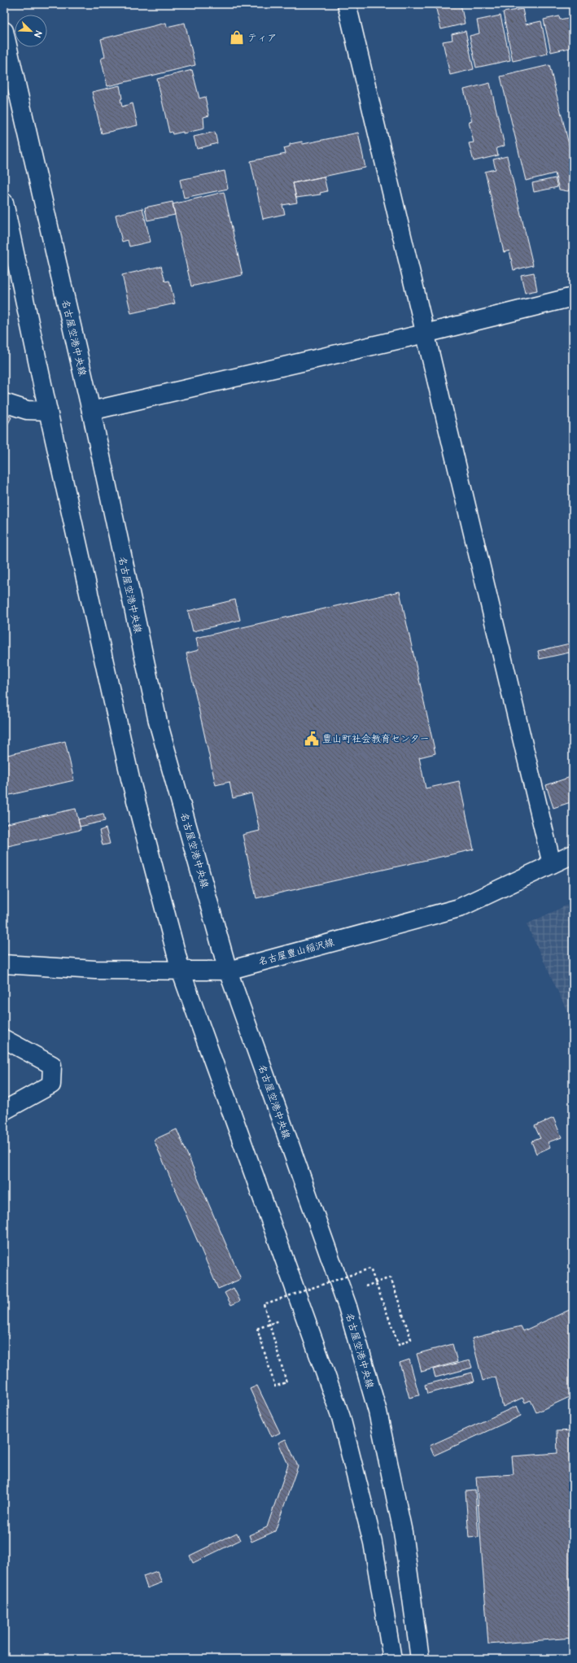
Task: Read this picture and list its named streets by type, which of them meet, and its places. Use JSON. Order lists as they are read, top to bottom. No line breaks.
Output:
{"streets":{"main road":["名古屋空港中央線","名古屋豊山稲沢線"]},"crossings":[["名古屋空港中央線","名古屋豊山稲沢線"]],"places":{"shop":["ティア"],"public building":["豊山町社会教育センター"]},"north":"bottom right"}
